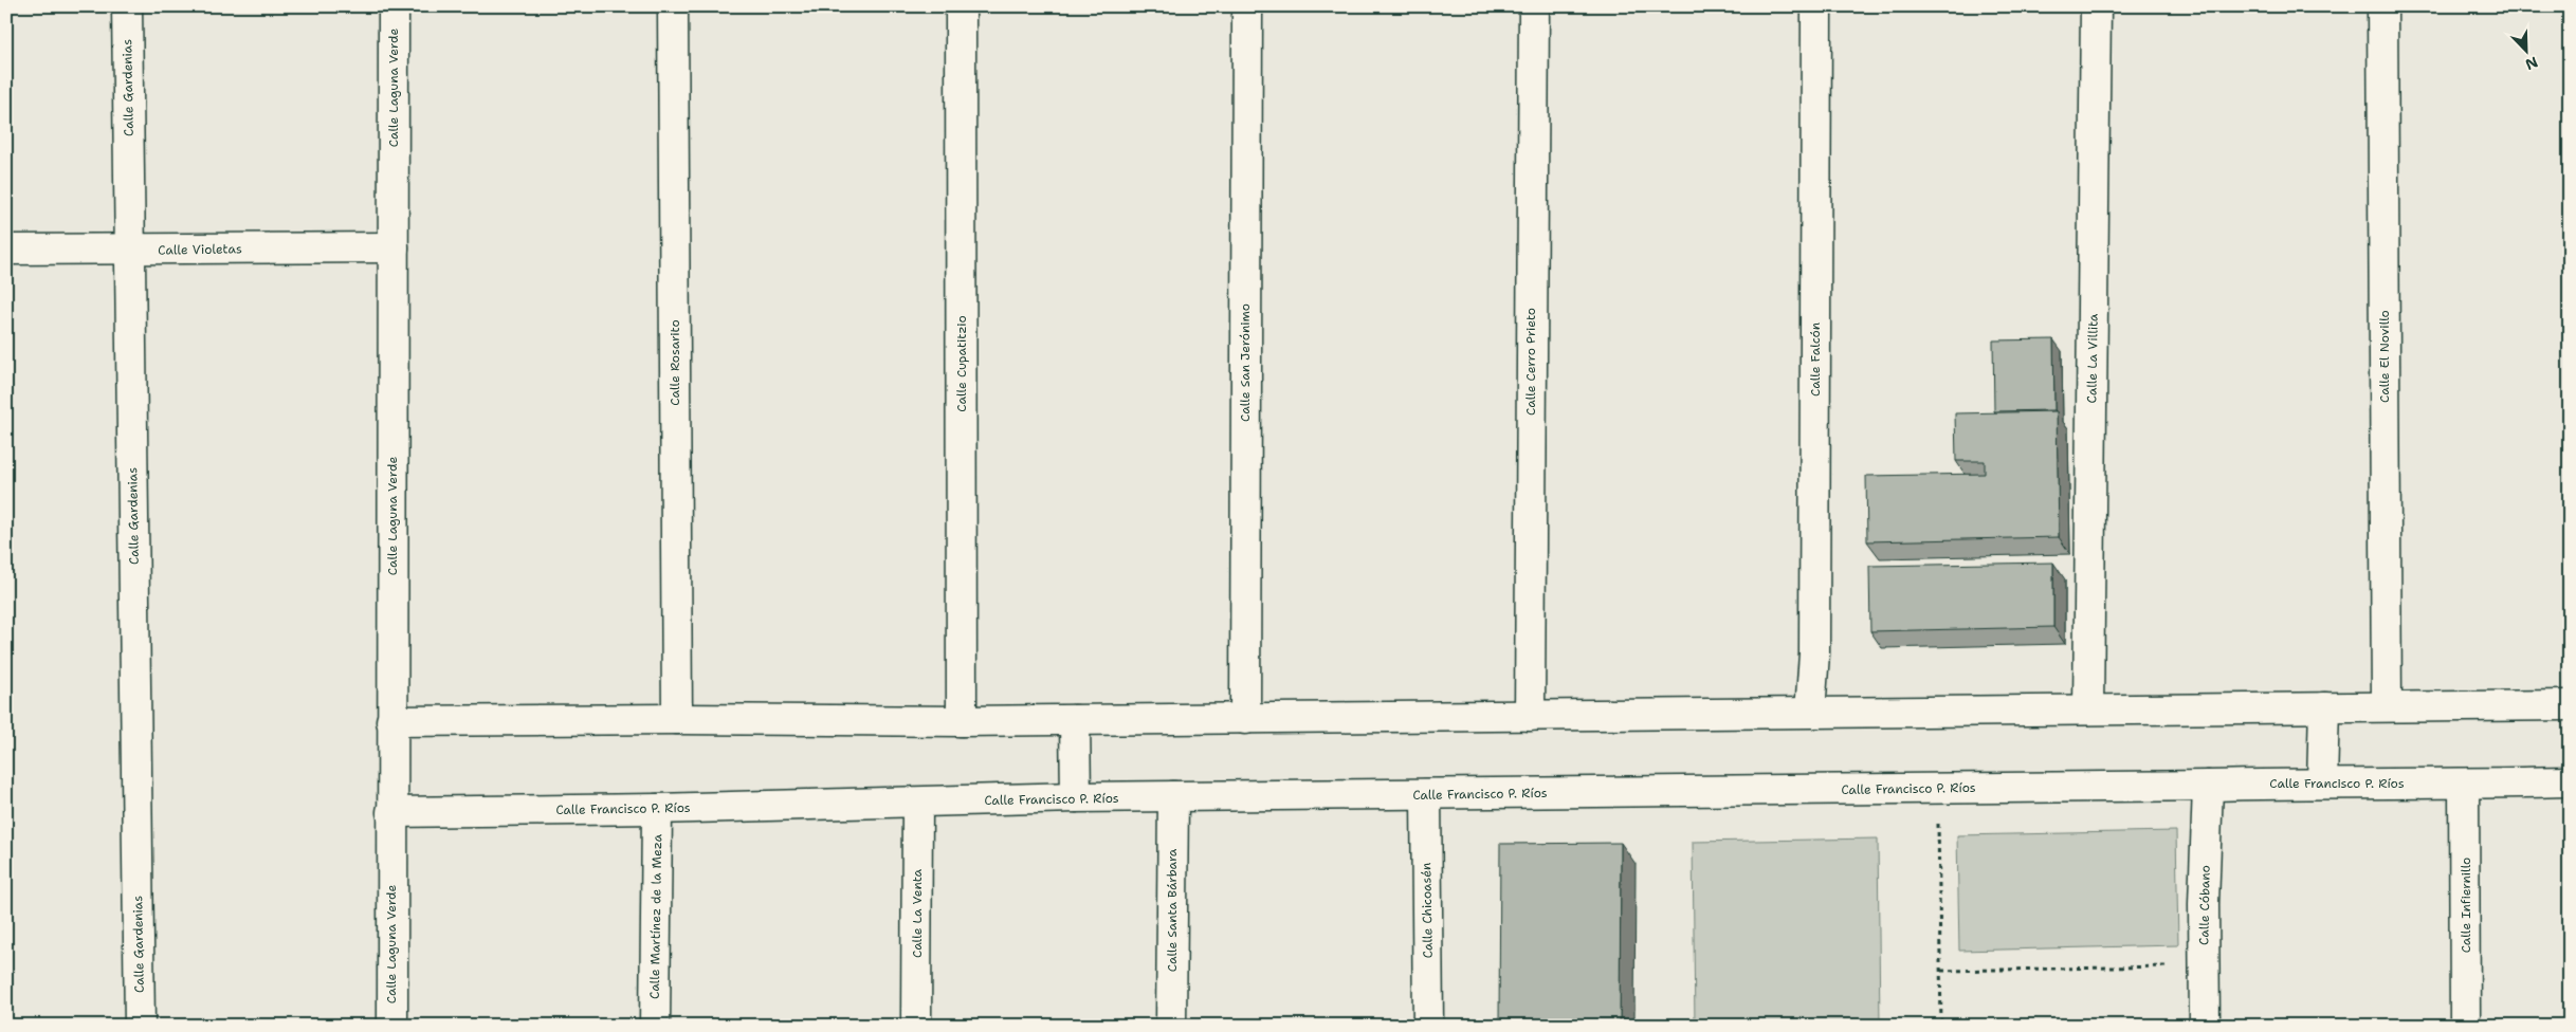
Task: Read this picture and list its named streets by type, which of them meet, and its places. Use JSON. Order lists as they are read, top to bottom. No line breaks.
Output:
{"streets":{"street":["Calle Gardenias","Calle Laguna Verde","Calle Violetas","Calle El Novillo","Calle La Villita","Calle Falcón","Calle Cerro Prieto","Calle Rosarito","Calle San Jerónimo","Calle Cupatitzio","Calle Francisco P. Ríos","Calle Cóbano","Calle Infiernillo","Calle Santa Bárbara","Calle Chicoasén","Calle La Venta","Calle Martínez de la Meza"]},"crossings":[["Calle Gardenias","Calle Violetas"],["Calle Laguna Verde","Calle Violetas"],["Calle Laguna Verde","Calle Francisco P. Ríos"],["Calle Francisco P. Ríos","Calle Cóbano"],["Calle Francisco P. Ríos","Calle Infiernillo"],["Calle Francisco P. Ríos","Calle Santa Bárbara"],["Calle Francisco P. Ríos","Calle Chicoasén"],["Calle Francisco P. Ríos","Calle La Venta"],["Calle Francisco P. Ríos","Calle Martínez de la Meza"]],"north":"bottom right"}
